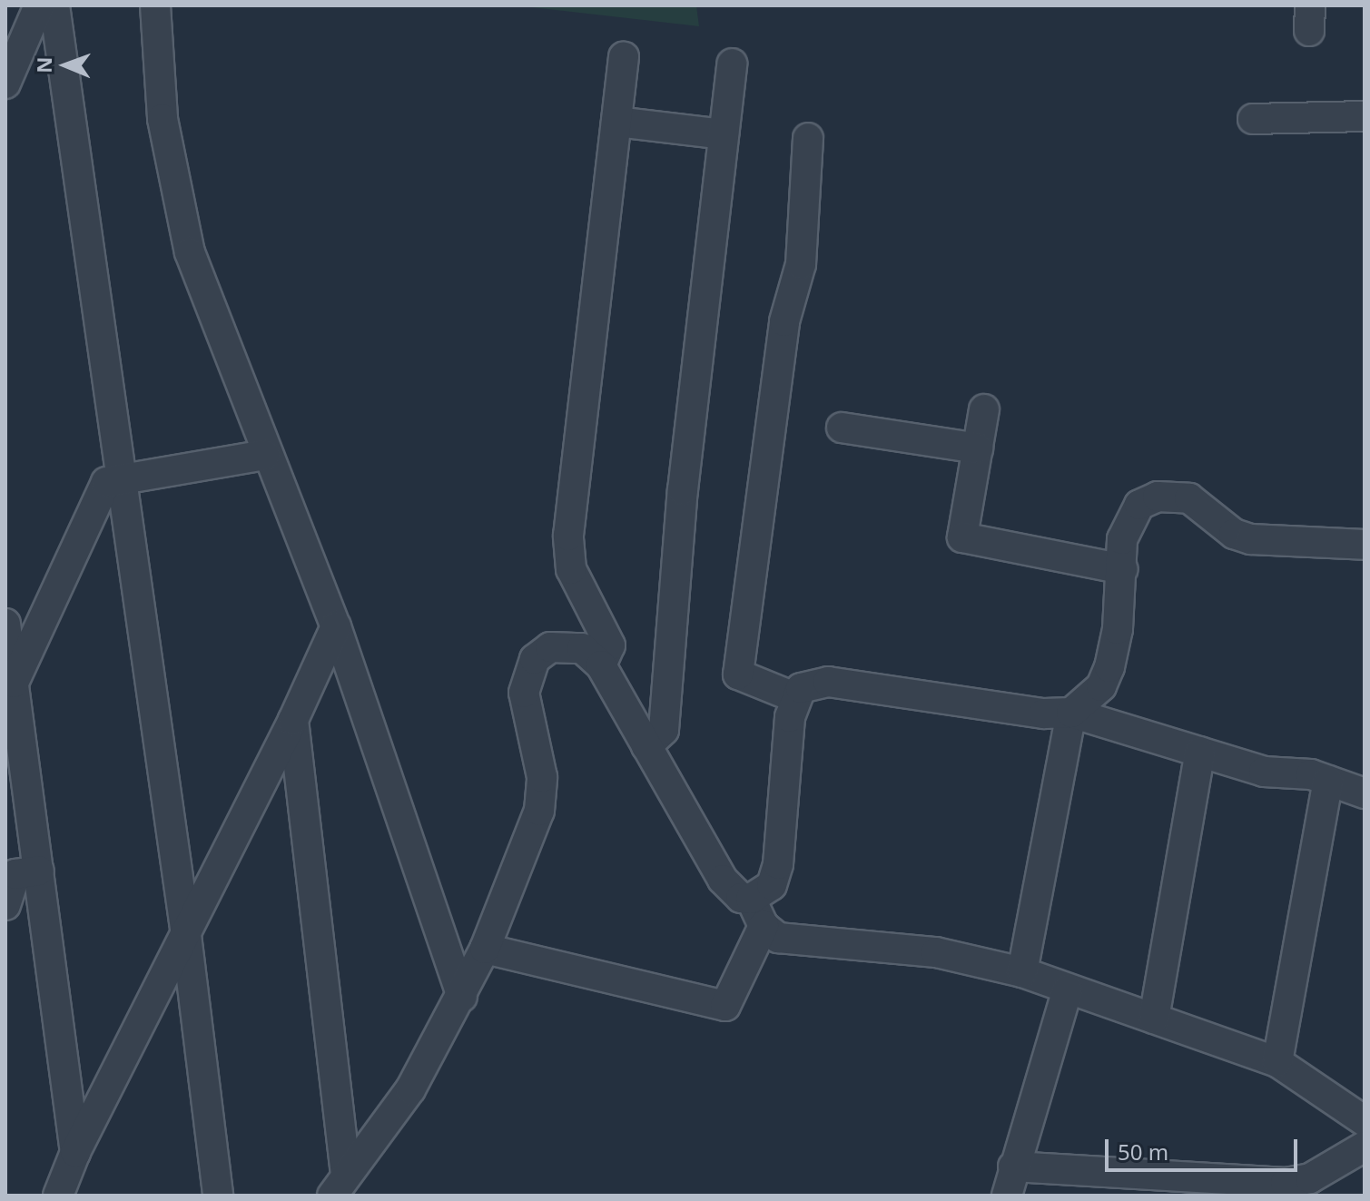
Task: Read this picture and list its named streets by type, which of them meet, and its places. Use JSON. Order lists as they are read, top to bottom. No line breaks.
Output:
{"scale_bar":"50 m","north":"left"}
